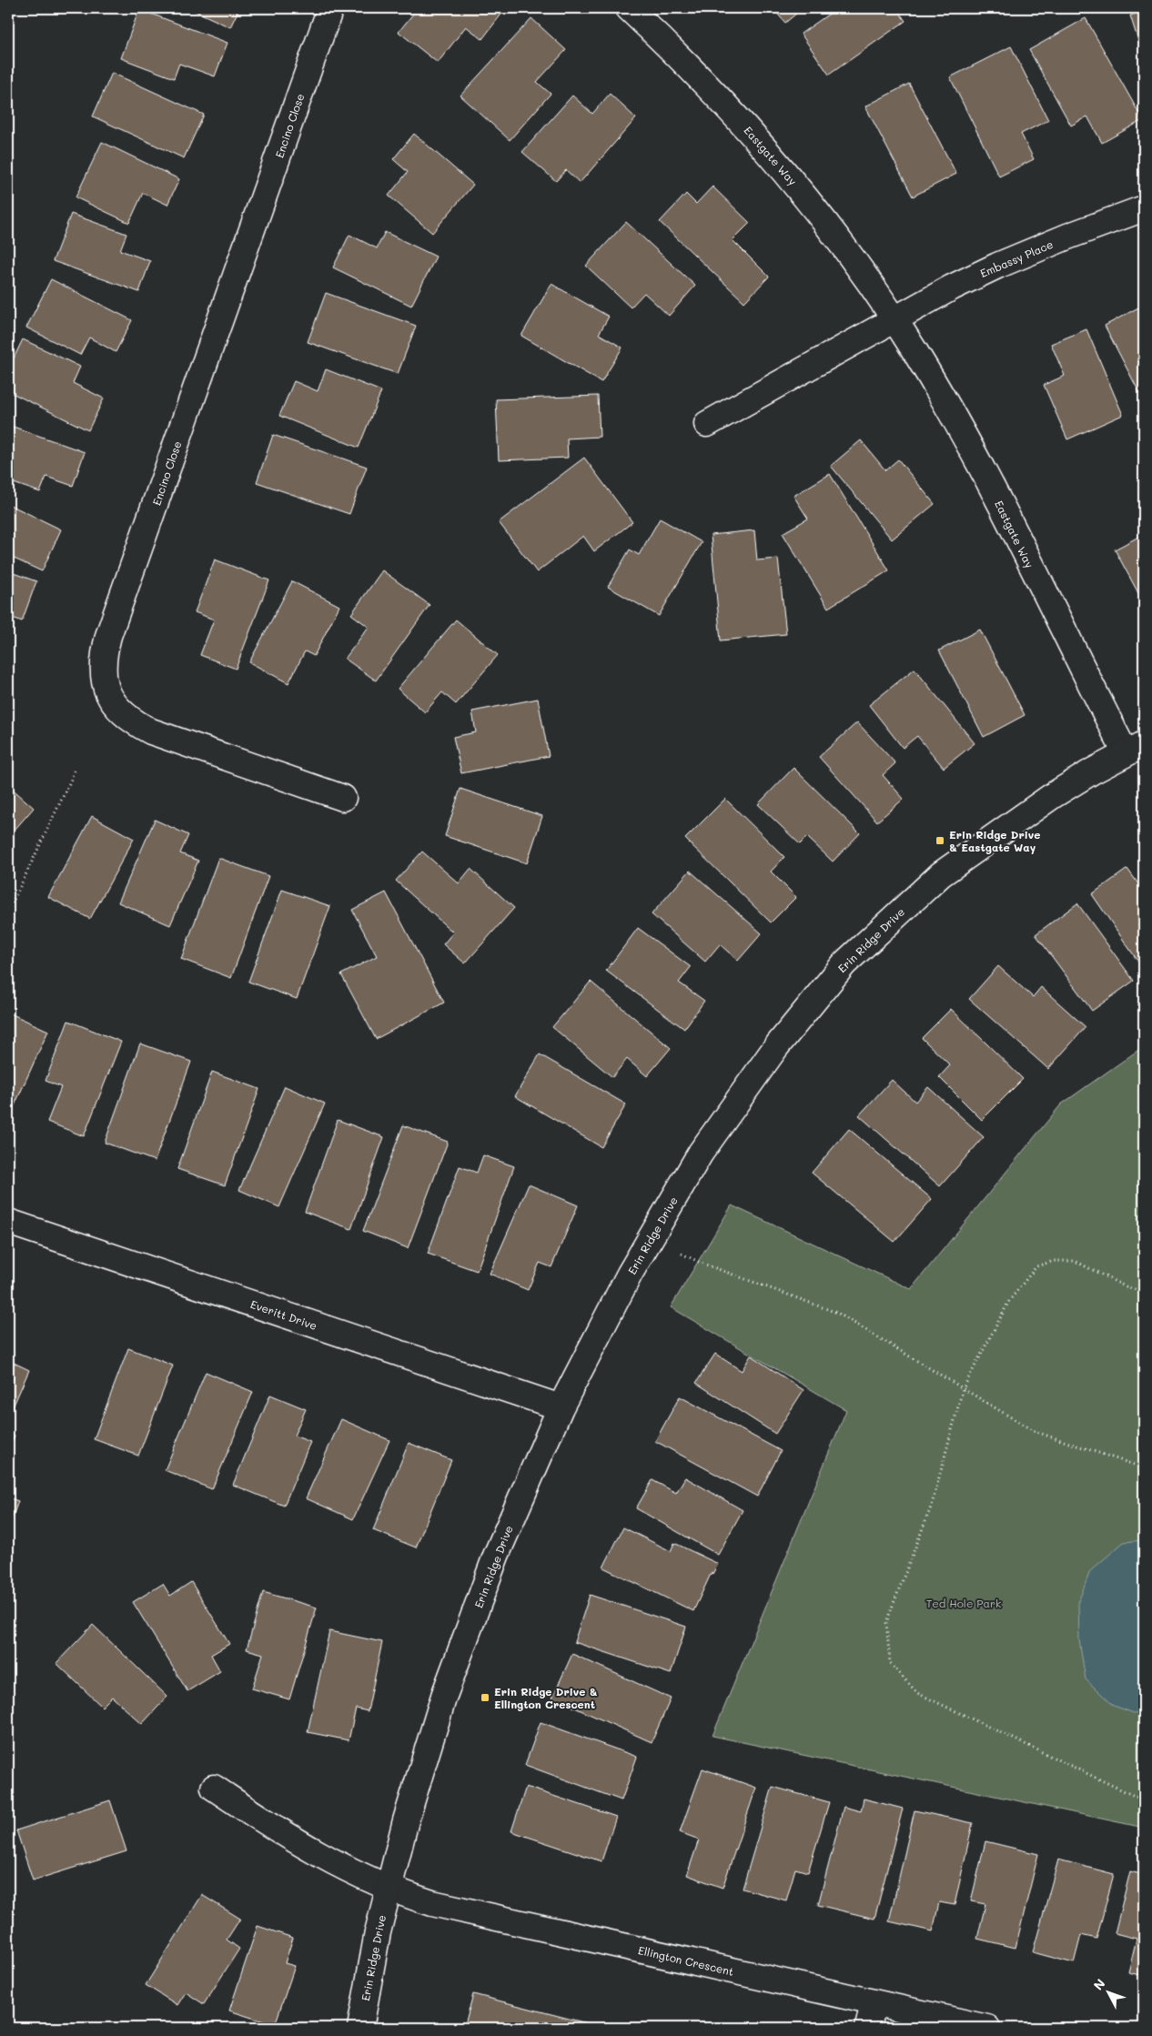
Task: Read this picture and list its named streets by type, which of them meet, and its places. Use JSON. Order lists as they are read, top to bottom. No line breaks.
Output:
{"streets":{"street":["Encino Close","Eastgate Way","Embassy Place","Erin Ridge Drive","Everitt Drive","Ellington Crescent"]},"crossings":[["Eastgate Way","Embassy Place"],["Eastgate Way","Erin Ridge Drive"],["Erin Ridge Drive","Everitt Drive"],["Erin Ridge Drive","Ellington Crescent"]],"parks":["Ted Hole Park"],"places":{"transit":["Erin Ridge Drive & Eastgate Way","Erin Ridge Drive & Ellington Crescent"]},"north":"top left"}
